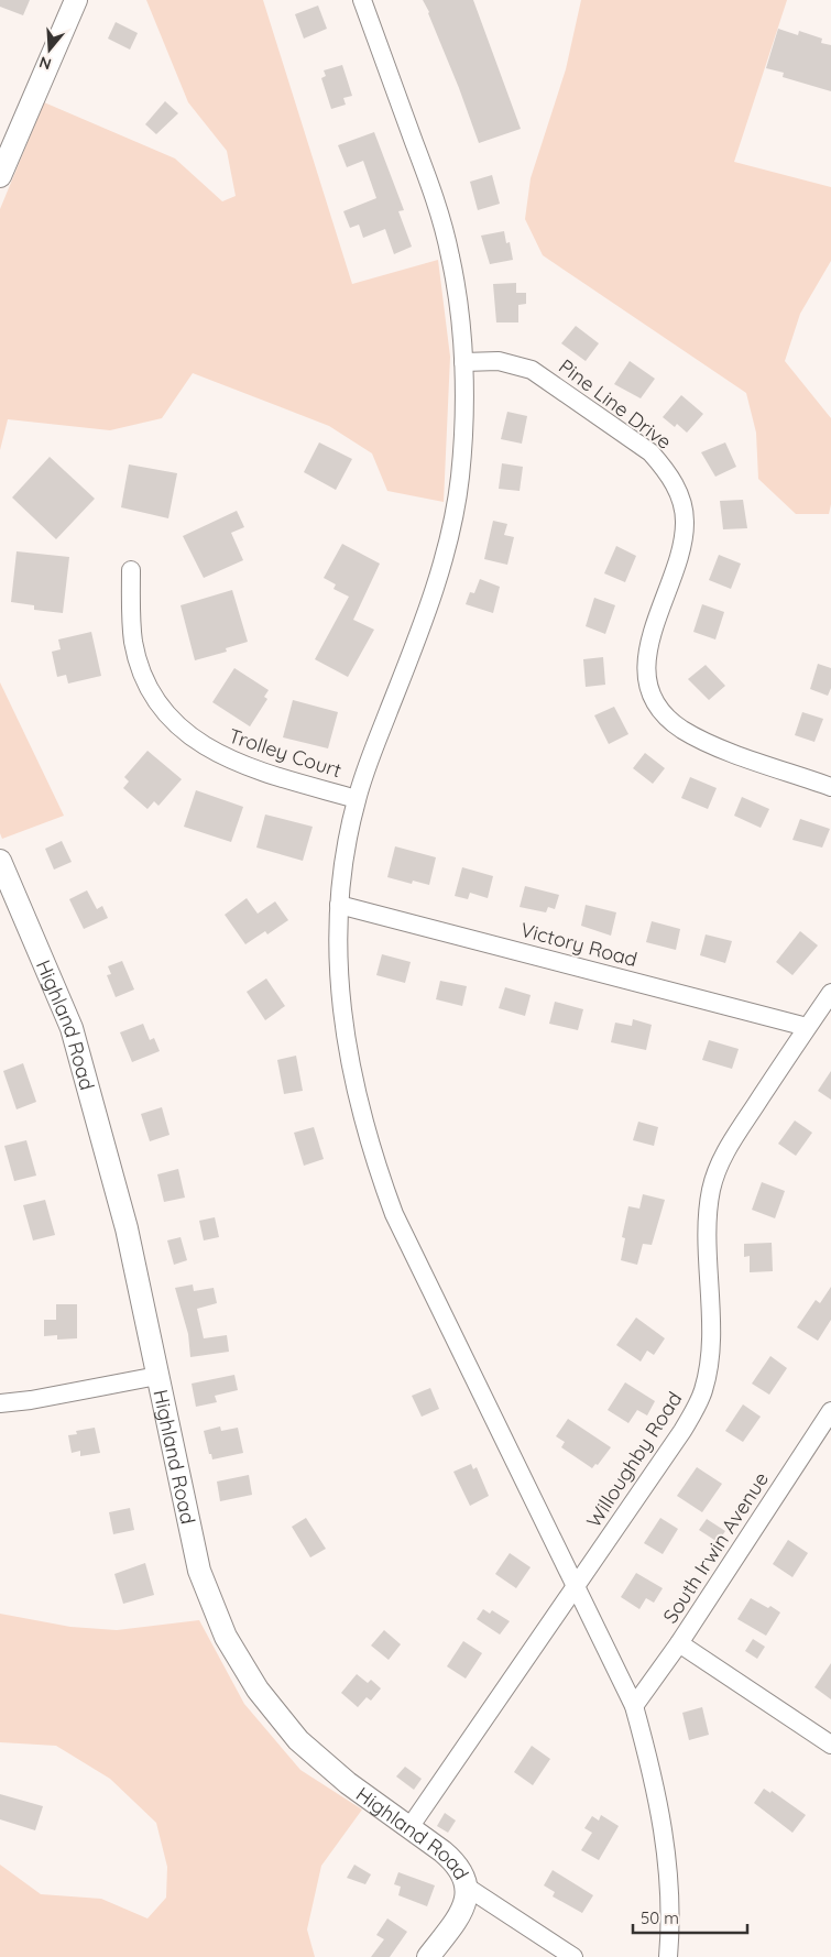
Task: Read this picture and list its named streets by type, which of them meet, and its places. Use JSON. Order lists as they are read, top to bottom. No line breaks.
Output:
{"streets":{"street":["Pine Line Drive","Trolley Court","Victory Road","Highland Road","Willoughby Road","South Irwin Avenue"]},"crossings":[["Victory Road","Willoughby Road"],["Highland Road","Willoughby Road"]],"scale_bar":"50 m","north":"bottom"}
